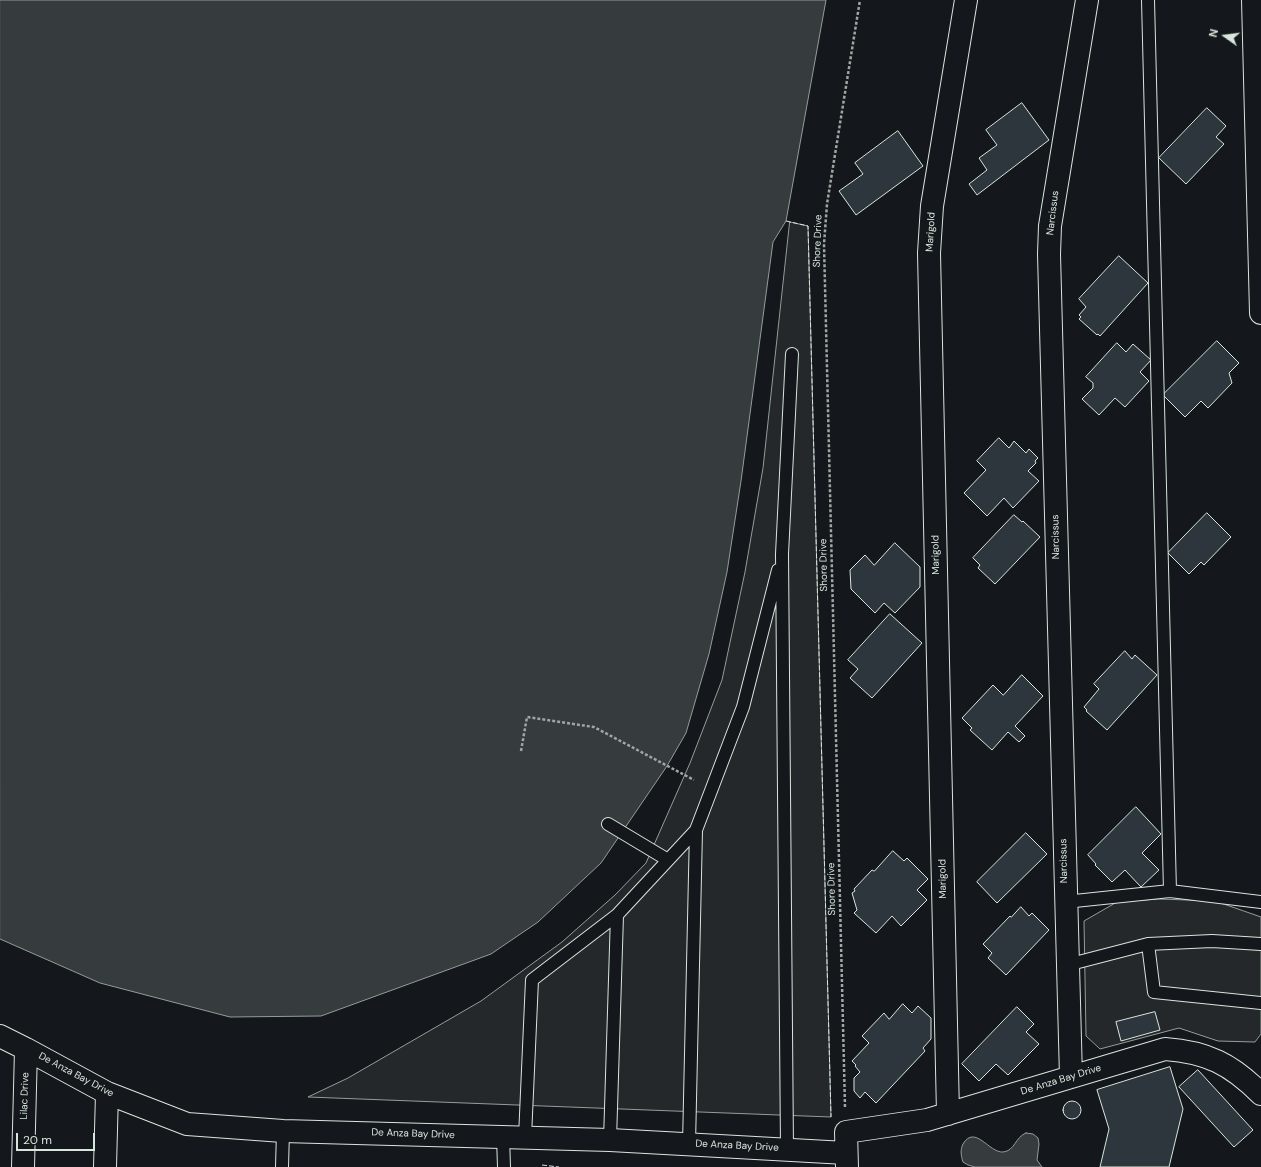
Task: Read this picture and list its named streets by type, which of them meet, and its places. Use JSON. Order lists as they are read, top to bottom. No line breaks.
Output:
{"streets":{"street":["Narcissus","Marigold","De Anza Bay Drive","Lilac Drive"],"path":["Shore Drive"]},"crossings":[["Narcissus","De Anza Bay Drive"],["Marigold","De Anza Bay Drive"],["Shore Drive","De Anza Bay Drive"],["De Anza Bay Drive","Lilac Drive"]],"scale_bar":"20 m","north":"left"}
